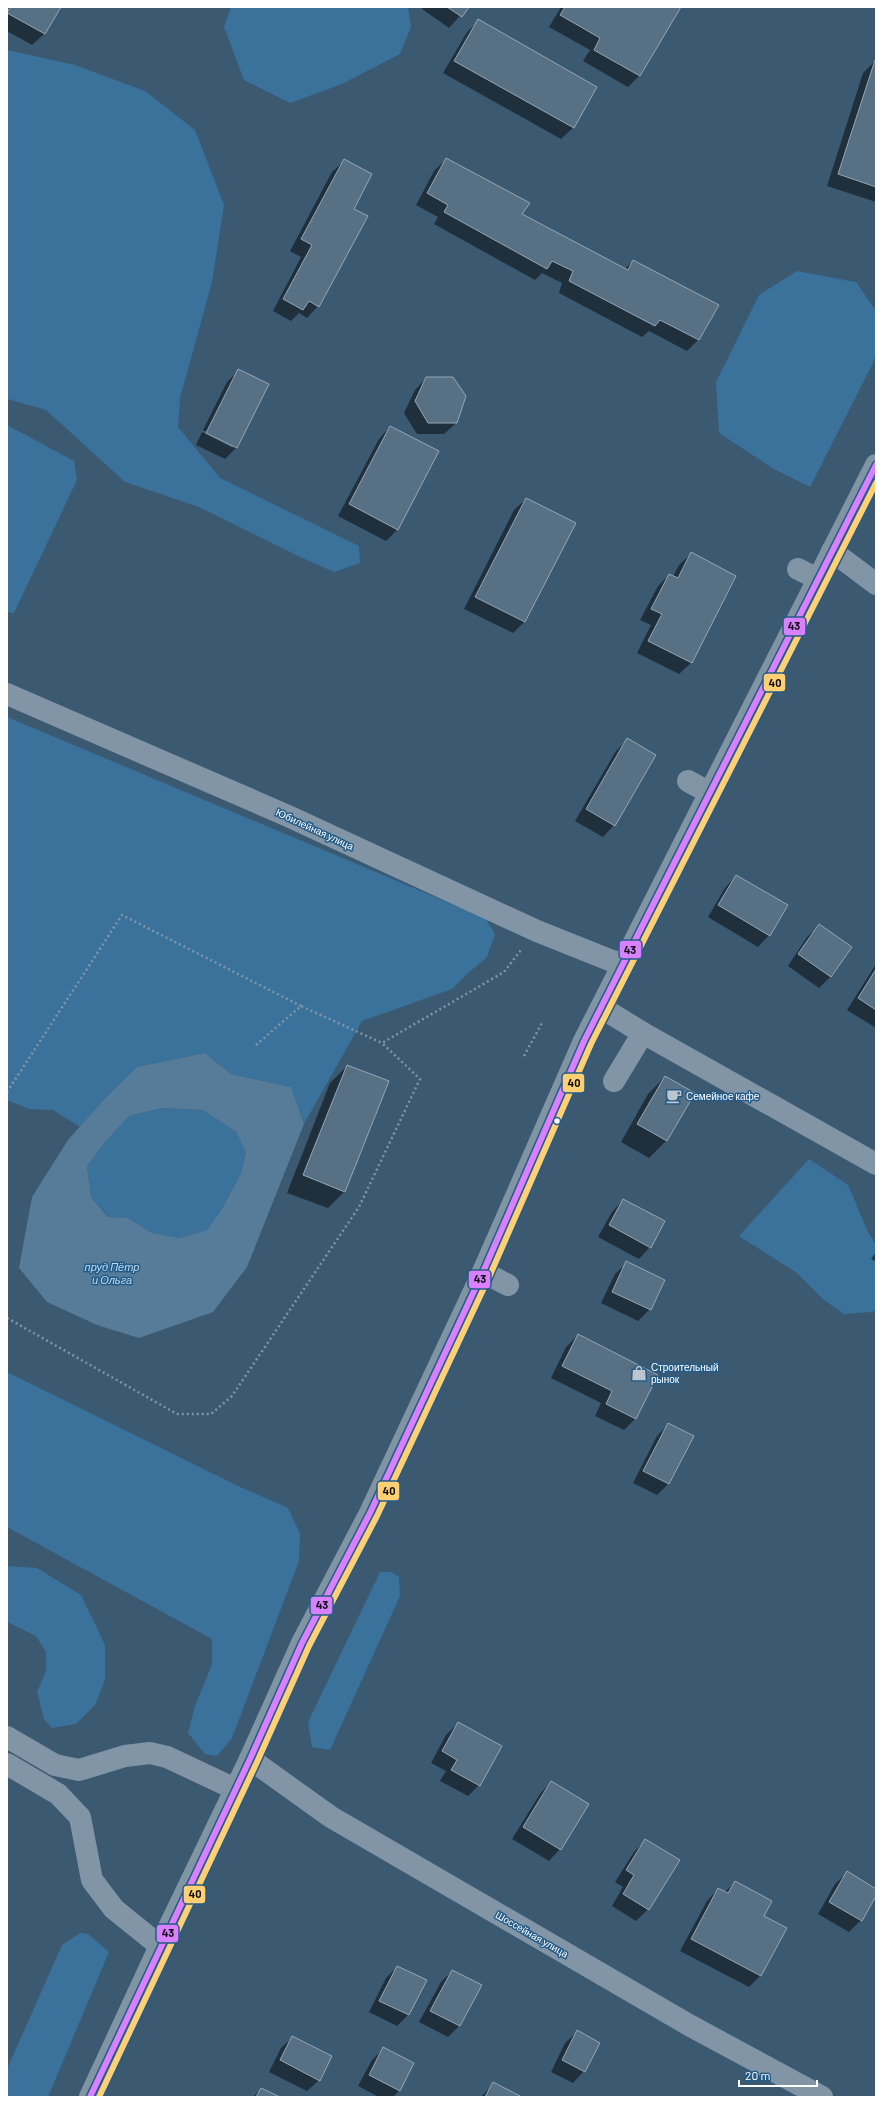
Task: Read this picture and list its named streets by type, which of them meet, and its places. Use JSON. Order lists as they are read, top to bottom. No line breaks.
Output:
{"streets":{"street":["Юбилейная улица","Шоссейная улица"]},"water":["пруд Пётр и Ольга"],"places":{"cafe":["Семейное кафе"],"shop":["Строительный рынок"]},"lines":["transit line 43","transit line 40"],"scale_bar":"20 m"}
